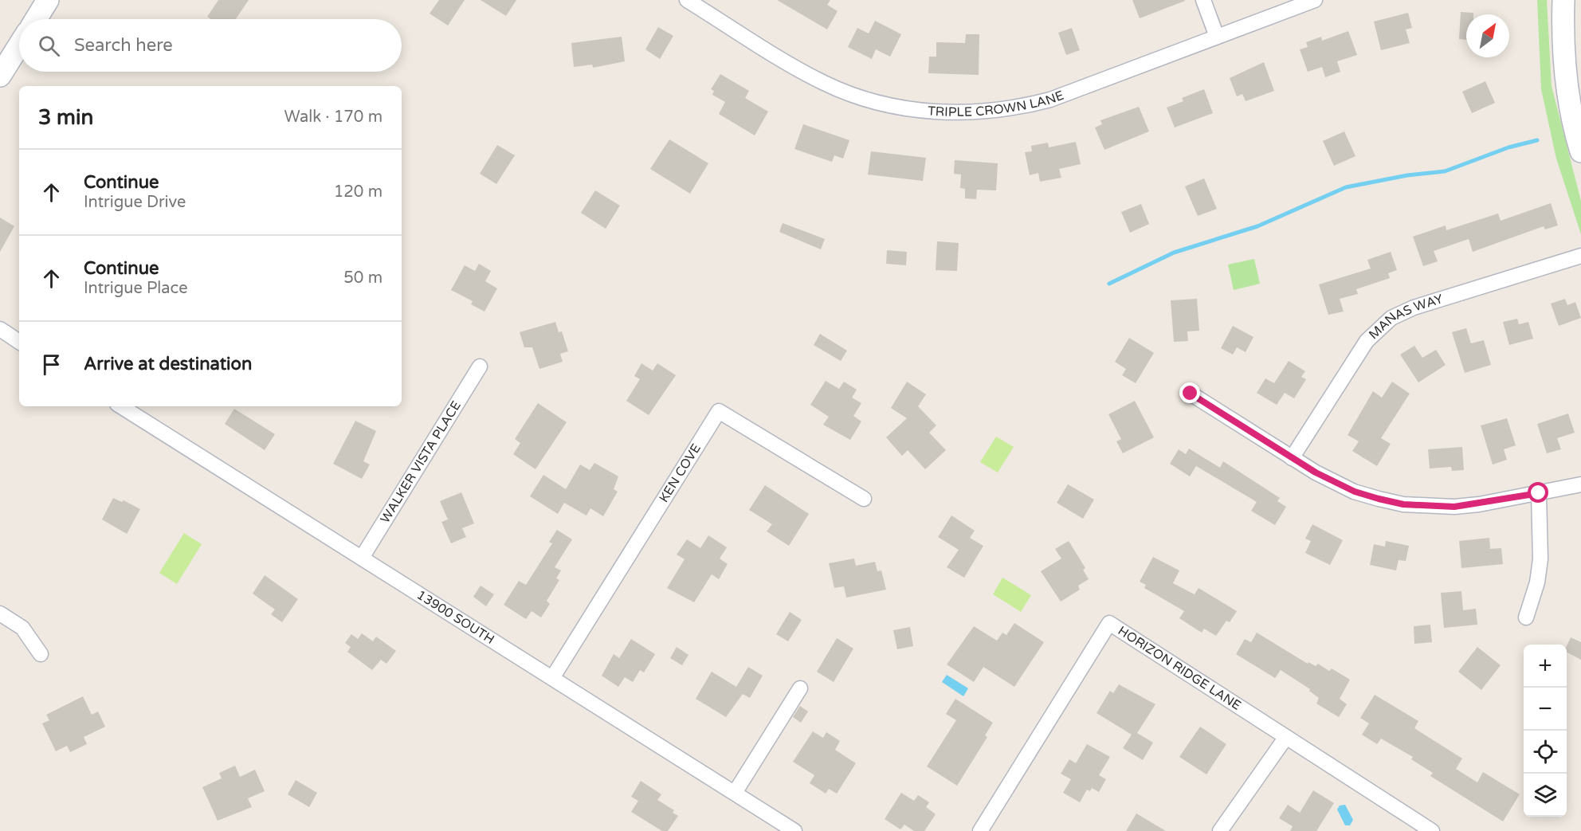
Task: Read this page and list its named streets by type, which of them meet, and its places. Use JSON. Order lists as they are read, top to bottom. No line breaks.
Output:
{"streets":{"street":["TRIPLE CROWN LANE","MANAS WAY","WALKER VISTA PLACE","KEN COVE","13900 SOUTH","HORIZON RIDGE LANE"]},"crossings":[["WALKER VISTA PLACE","13900 SOUTH"],["KEN COVE","13900 SOUTH"]],"north":"top right","page":{"search":"Search here","heading":["3 min","Walk · 170 m"],"list":[["Continue","Intrigue Drive","120 m"],["Continue","Intrigue Place","50 m"],"Arrive at destination"],"map_buttons":["+","−"]}}
